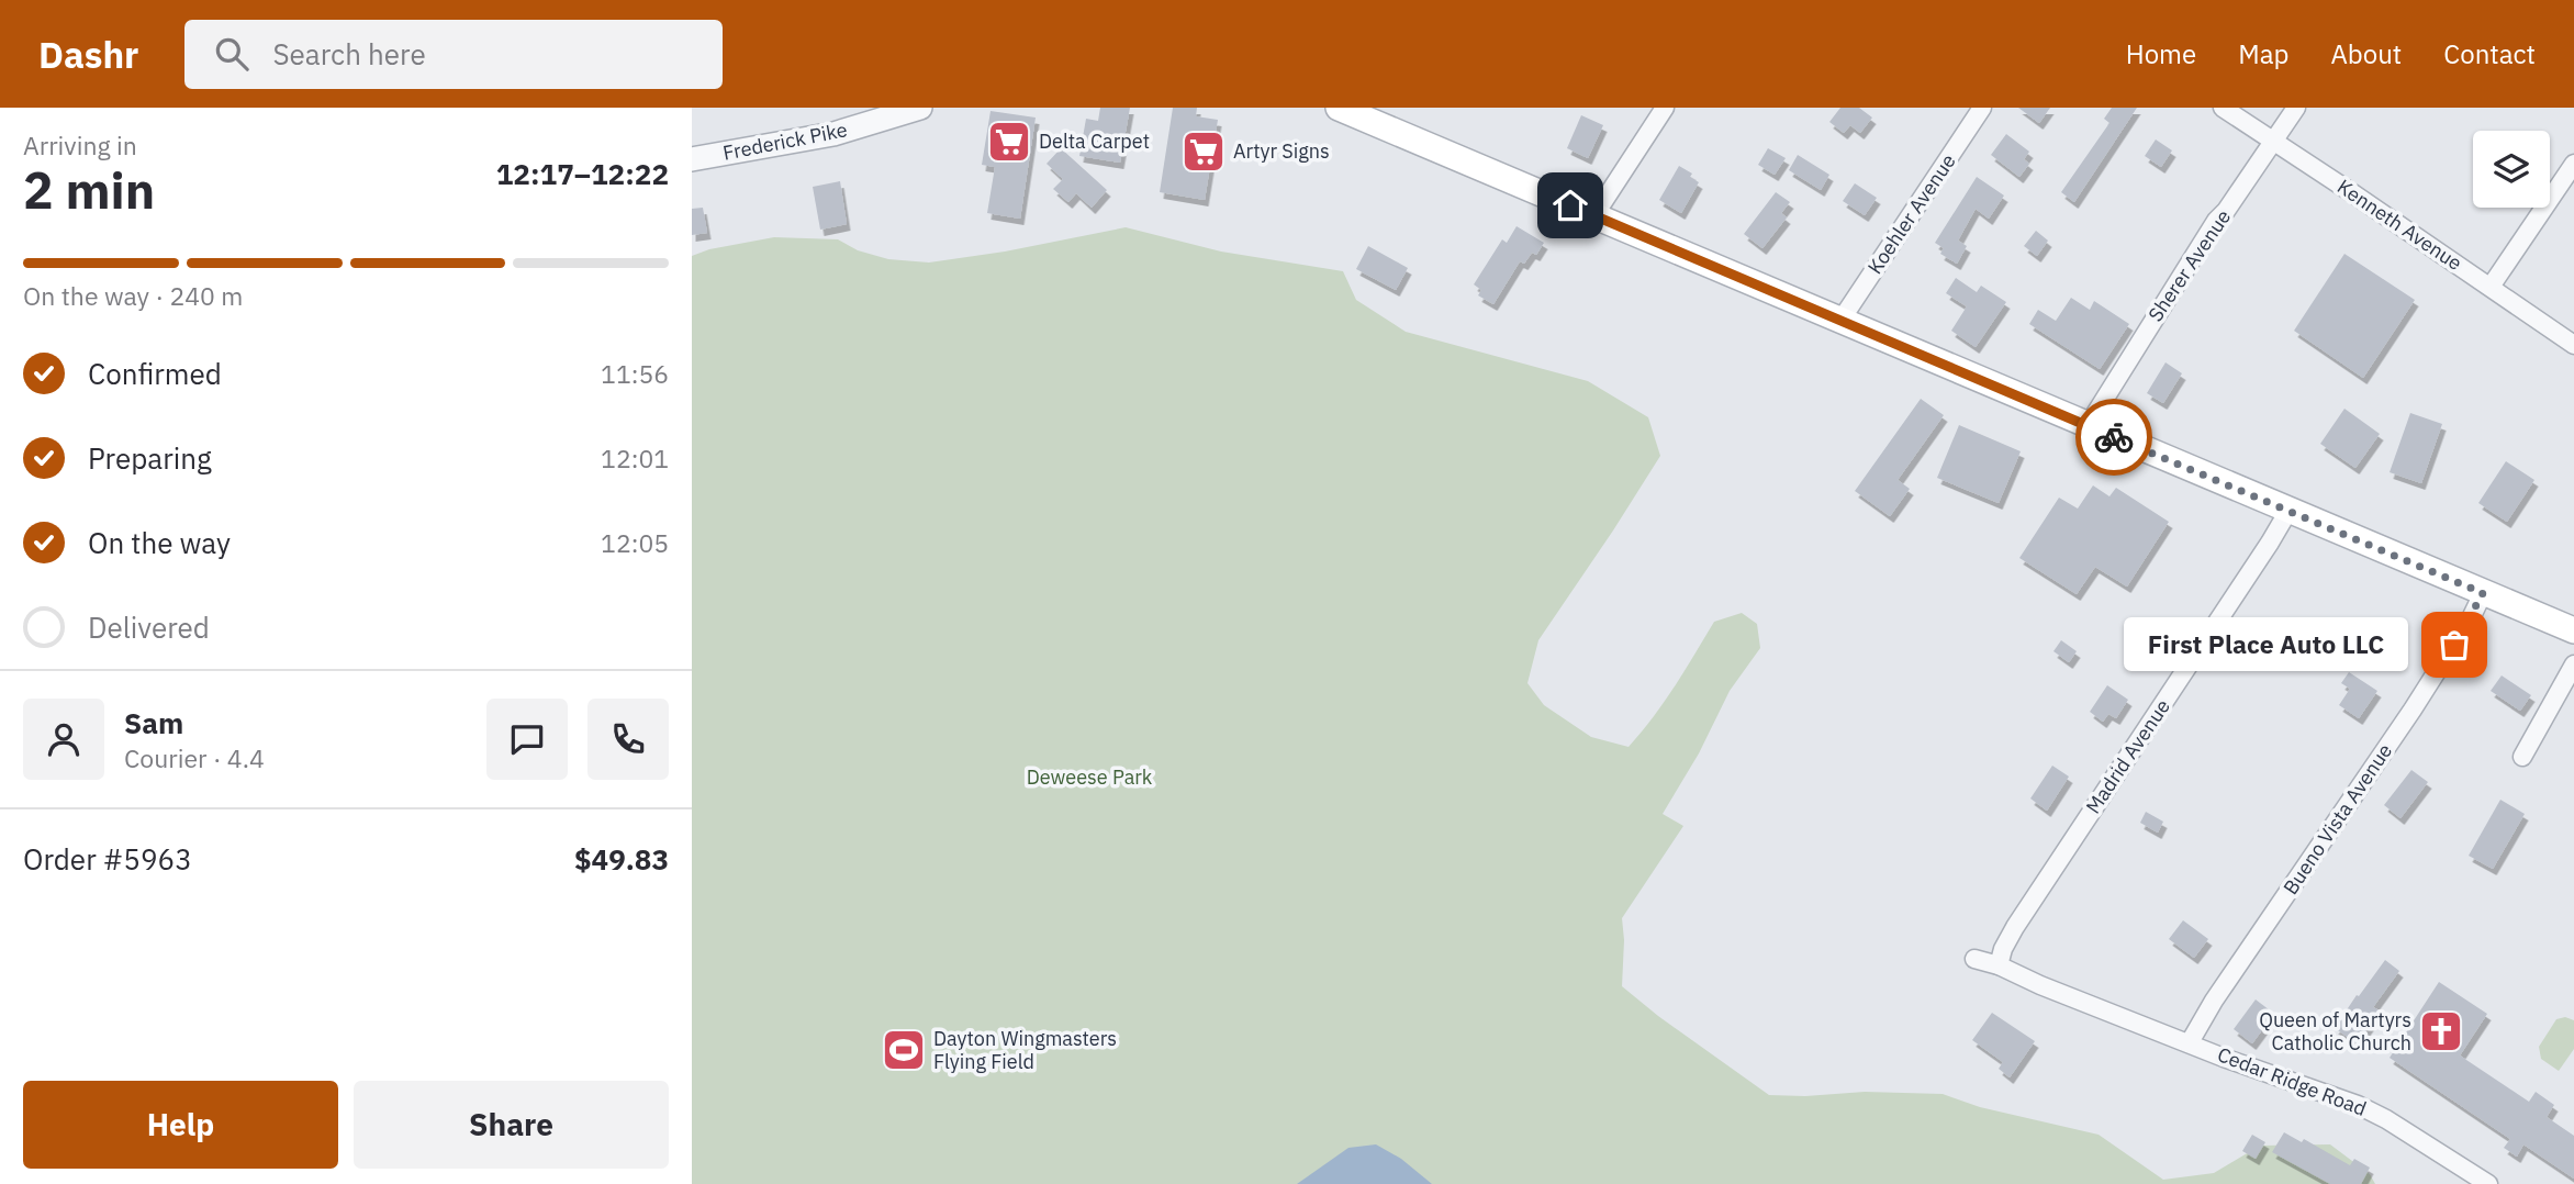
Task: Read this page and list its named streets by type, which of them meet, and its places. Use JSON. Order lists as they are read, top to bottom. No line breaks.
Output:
{"streets":{"street":["Frederick Pike","Koehler Avenue","Kenneth Avenue","Sherer Avenue","Madrid Avenue","Bueno Vista Avenue","Cedar Ridge Road"]},"crossings":[["Kenneth Avenue","Sherer Avenue"],["Madrid Avenue","Cedar Ridge Road"],["Bueno Vista Avenue","Cedar Ridge Road"]],"parks":["Deweese Park"],"places":{"supermarket":["Delta Carpet","Artyr Signs"],"other":["First Place Auto LLC"],"church":["Queen of Martyrs Catholic Church"],"sports":["Dayton Wingmasters Flying Field"]},"page":{"header":"Dashr","search":"Search here","nav":["Home","Map","About","Contact"],"heading":["2 min","Arriving in","12:17–12:22"],"panel":["Sam","Courier · 4.4","Order #5963","$49.83"],"bar":"On the way · 240 m","list":[["Confirmed","11:56"],["Preparing","12:01"],["On the way","12:05"],"Delivered"],"bubble":"First Place Auto LLC","buttons":["Help","Share"]}}
